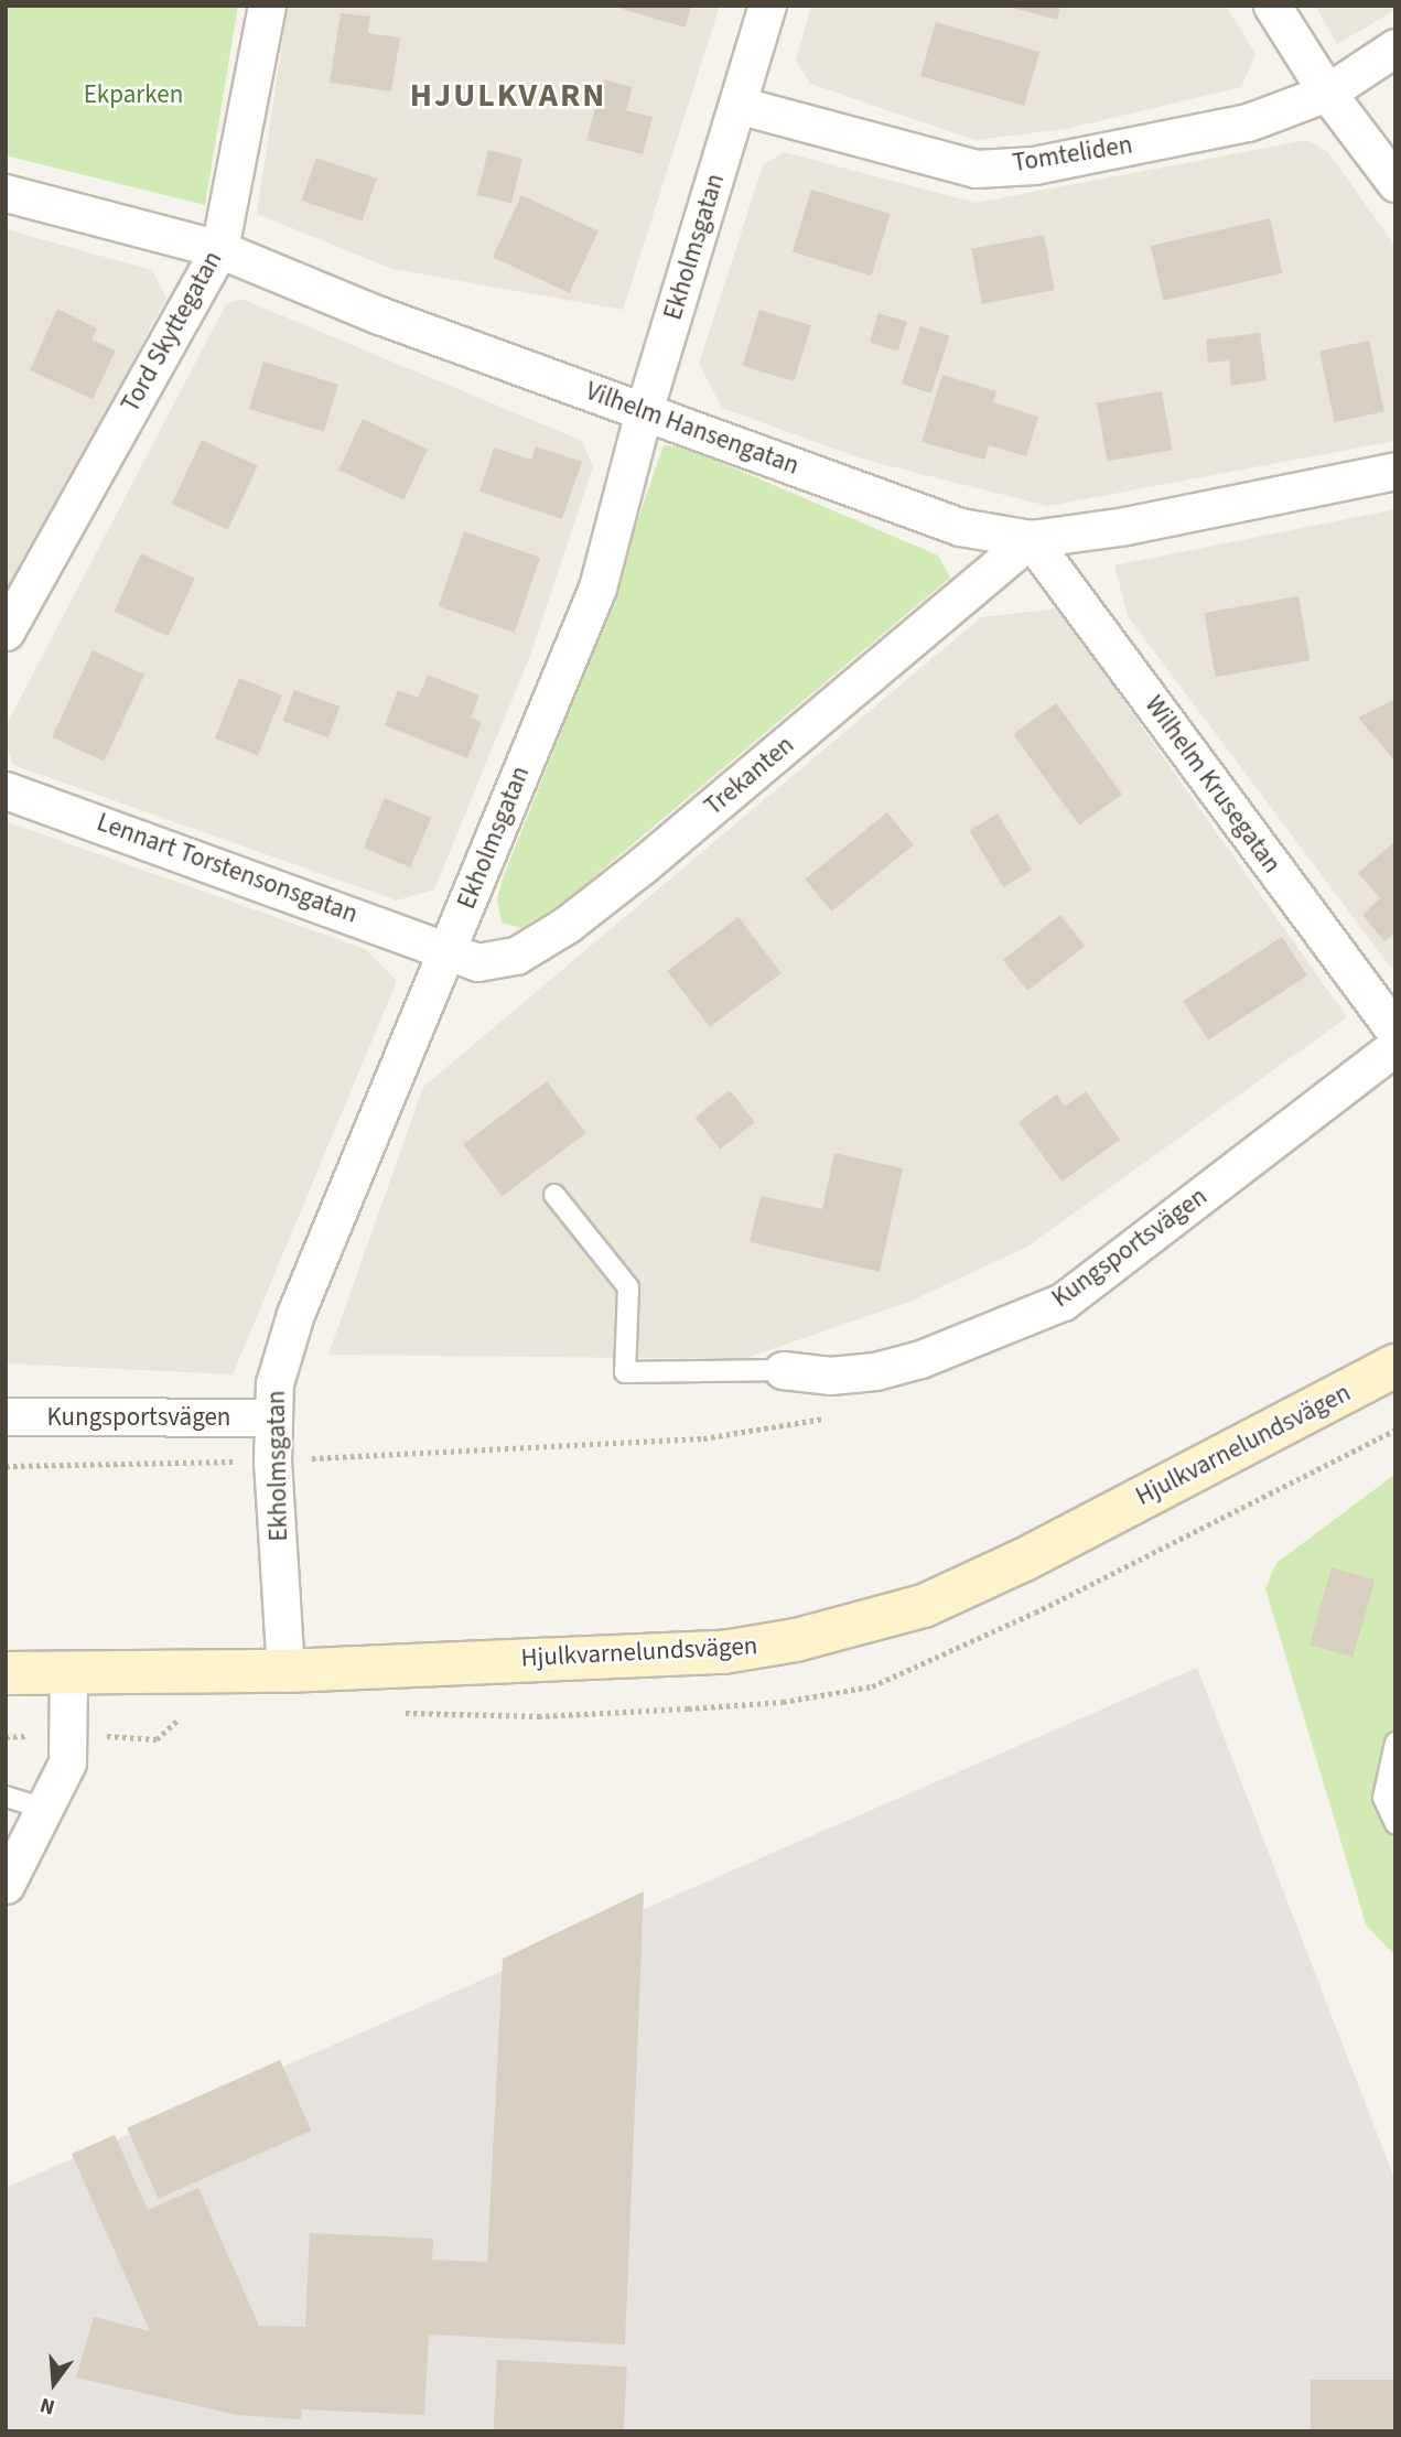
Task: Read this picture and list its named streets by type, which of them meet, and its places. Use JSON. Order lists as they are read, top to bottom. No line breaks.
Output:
{"streets":{"street":["Tomteliden","Ekholmsgatan","Tord Skyttegatan","Vilhelm Hansengatan","Trekanten","Wilhelm Krusegatan","Lennart Torstensonsgatan","Kungsportsvägen","Hjulkvarnelundsvägen"]},"crossings":[["Tomteliden","Ekholmsgatan"],["Ekholmsgatan","Vilhelm Hansengatan"],["Ekholmsgatan","Trekanten"],["Ekholmsgatan","Lennart Torstensonsgatan"],["Ekholmsgatan","Kungsportsvägen"],["Ekholmsgatan","Hjulkvarnelundsvägen"],["Tord Skyttegatan","Vilhelm Hansengatan"],["Vilhelm Hansengatan","Trekanten"],["Vilhelm Hansengatan","Wilhelm Krusegatan"],["Trekanten","Wilhelm Krusegatan"],["Trekanten","Lennart Torstensonsgatan"]],"districts":["HJULKVARN"],"parks":["Ekparken"],"north":"bottom"}
